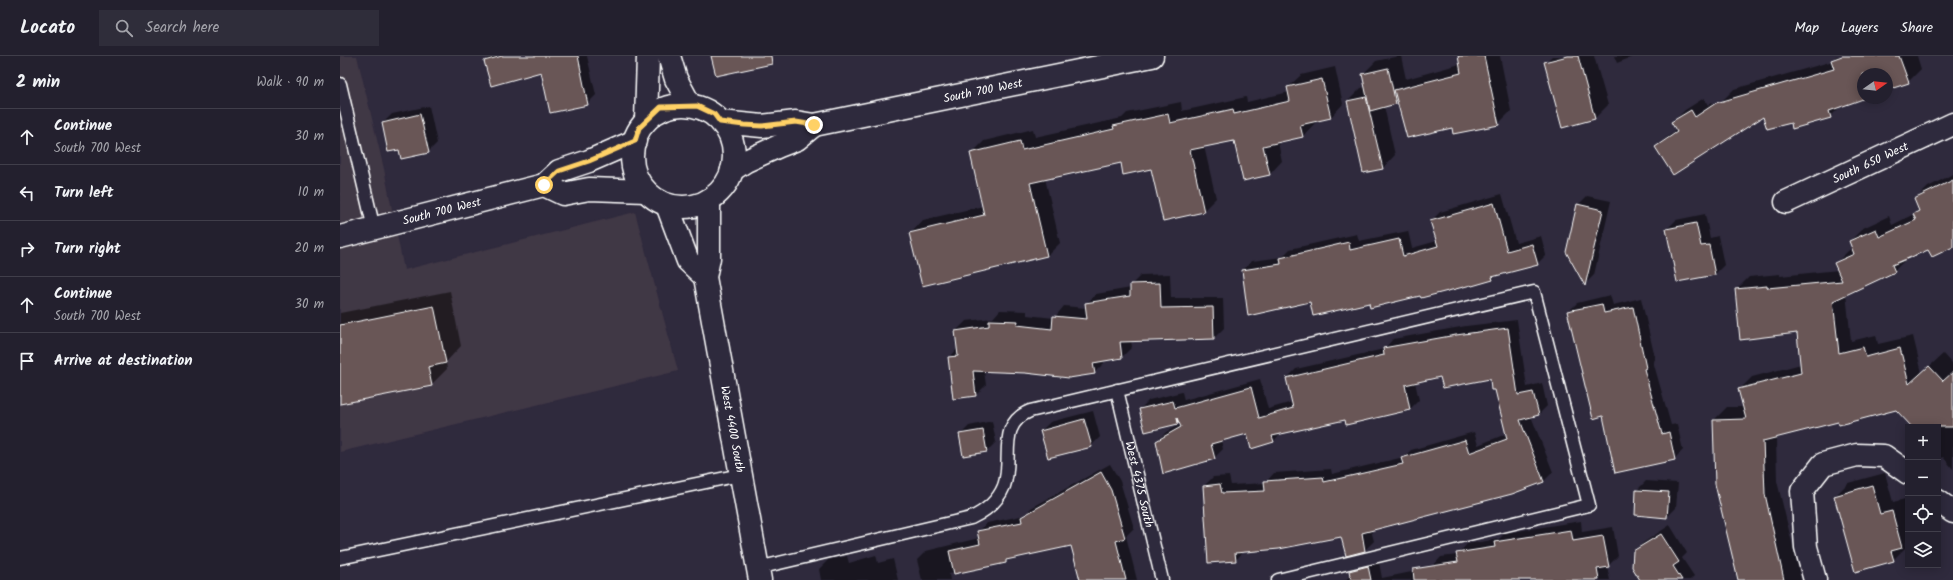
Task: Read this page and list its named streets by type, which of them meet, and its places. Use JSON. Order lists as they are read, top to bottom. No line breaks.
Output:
{"streets":{"street":["South 700 West","South 650 West","West 4400 South"],"lane":["West 4375 South"]},"crossings":[["South 700 West","West 4400 South"]],"north":"right","page":{"header":"Locato","search":"Search here","nav":["Map","Layers","Share"],"heading":["2 min","Walk · 90 m"],"list":[["Continue","South 700 West","30 m"],["Turn left","10 m"],["Turn right","20 m"],["Continue","South 700 West","30 m"],"Arrive at destination"],"map_buttons":["+","−"]}}
